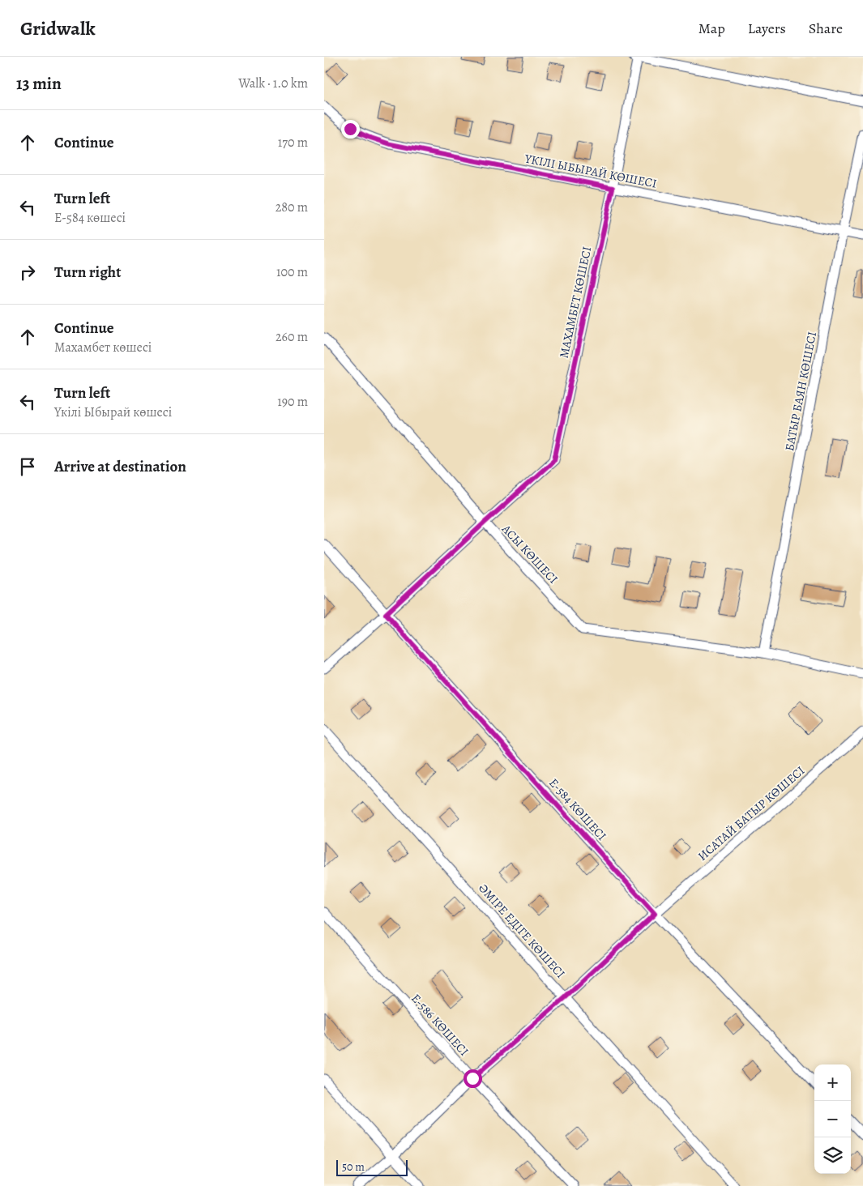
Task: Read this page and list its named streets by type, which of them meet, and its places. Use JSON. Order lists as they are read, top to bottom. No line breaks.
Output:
{"streets":{"street":["ҮКІЛІ ЫБЫРАЙ КӨШЕСІ","МАХАМБЕТ КӨШЕСІ","БАТЫР БАЯН КӨШЕСІ","АСЫ КӨШЕСІ","Е-584 КӨШЕСІ","ИСАТАЙ БАТЫР КӨШЕСІ","ӘМІРЕ ЕДІГЕ КӨШЕСІ","Е-586 КӨШЕСІ"]},"crossings":[["ҮКІЛІ ЫБЫРАЙ КӨШЕСІ","МАХАМБЕТ КӨШЕСІ"],["ҮКІЛІ ЫБЫРАЙ КӨШЕСІ","БАТЫР БАЯН КӨШЕСІ"],["МАХАМБЕТ КӨШЕСІ","АСЫ КӨШЕСІ"],["МАХАМБЕТ КӨШЕСІ","Е-584 КӨШЕСІ"],["БАТЫР БАЯН КӨШЕСІ","АСЫ КӨШЕСІ"],["Е-584 КӨШЕСІ","ИСАТАЙ БАТЫР КӨШЕСІ"],["ИСАТАЙ БАТЫР КӨШЕСІ","ӘМІРЕ ЕДІГЕ КӨШЕСІ"],["ИСАТАЙ БАТЫР КӨШЕСІ","Е-586 КӨШЕСІ"]],"scale_bar":"50 m","page":{"header":"Gridwalk","nav":["Map","Layers","Share"],"heading":["13 min","Walk · 1.0 km"],"list":[["Continue","170 m"],["Turn left","Е-584 көшесі","280 m"],["Turn right","100 m"],["Continue","Махамбет көшесі","260 m"],["Turn left","Үкілі Ыбырай көшесі","190 m"],"Arrive at destination"],"map_buttons":["+","−"],"scale":"50 m"}}
